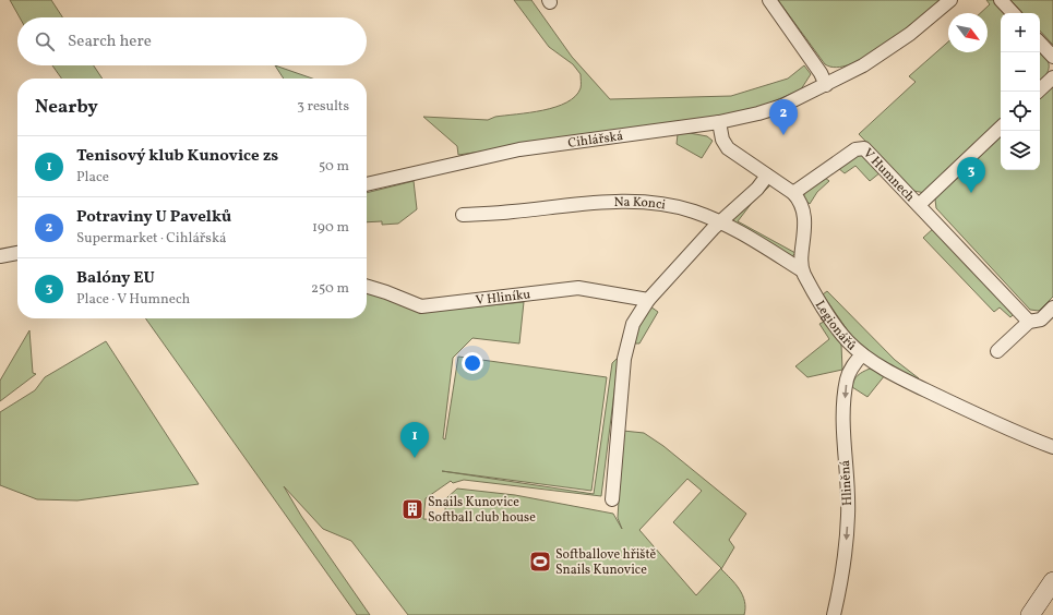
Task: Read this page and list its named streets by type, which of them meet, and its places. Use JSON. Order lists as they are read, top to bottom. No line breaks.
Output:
{"streets":{"street":["Cihlářská","V Humnech","Na Konci","V Hliníku","Legionářů","Hliněná"]},"crossings":[["Na Konci","Legionářů"],["Legionářů","Hliněná"]],"one_way":["Hliněná"],"places":{"building":["Snails Kunovice Softball club house"],"sports":["Softballove hřiště Snails Kunovice"]},"north":"bottom right","page":{"map_buttons":["+","−"],"search":"Search here","heading":["Nearby","3 results"],"pins":["2","3","1"],"list":[{"mark":"1","name":"Tenisový klub Kunovice zs","note":"Place","value":"50 m"},{"mark":"2","name":"Potraviny U Pavelků","note":"Supermarket · Cihlářská","value":"190 m"},{"mark":"3","name":"Balóny EU","note":"Place · V Humnech","value":"250 m"}]}}
